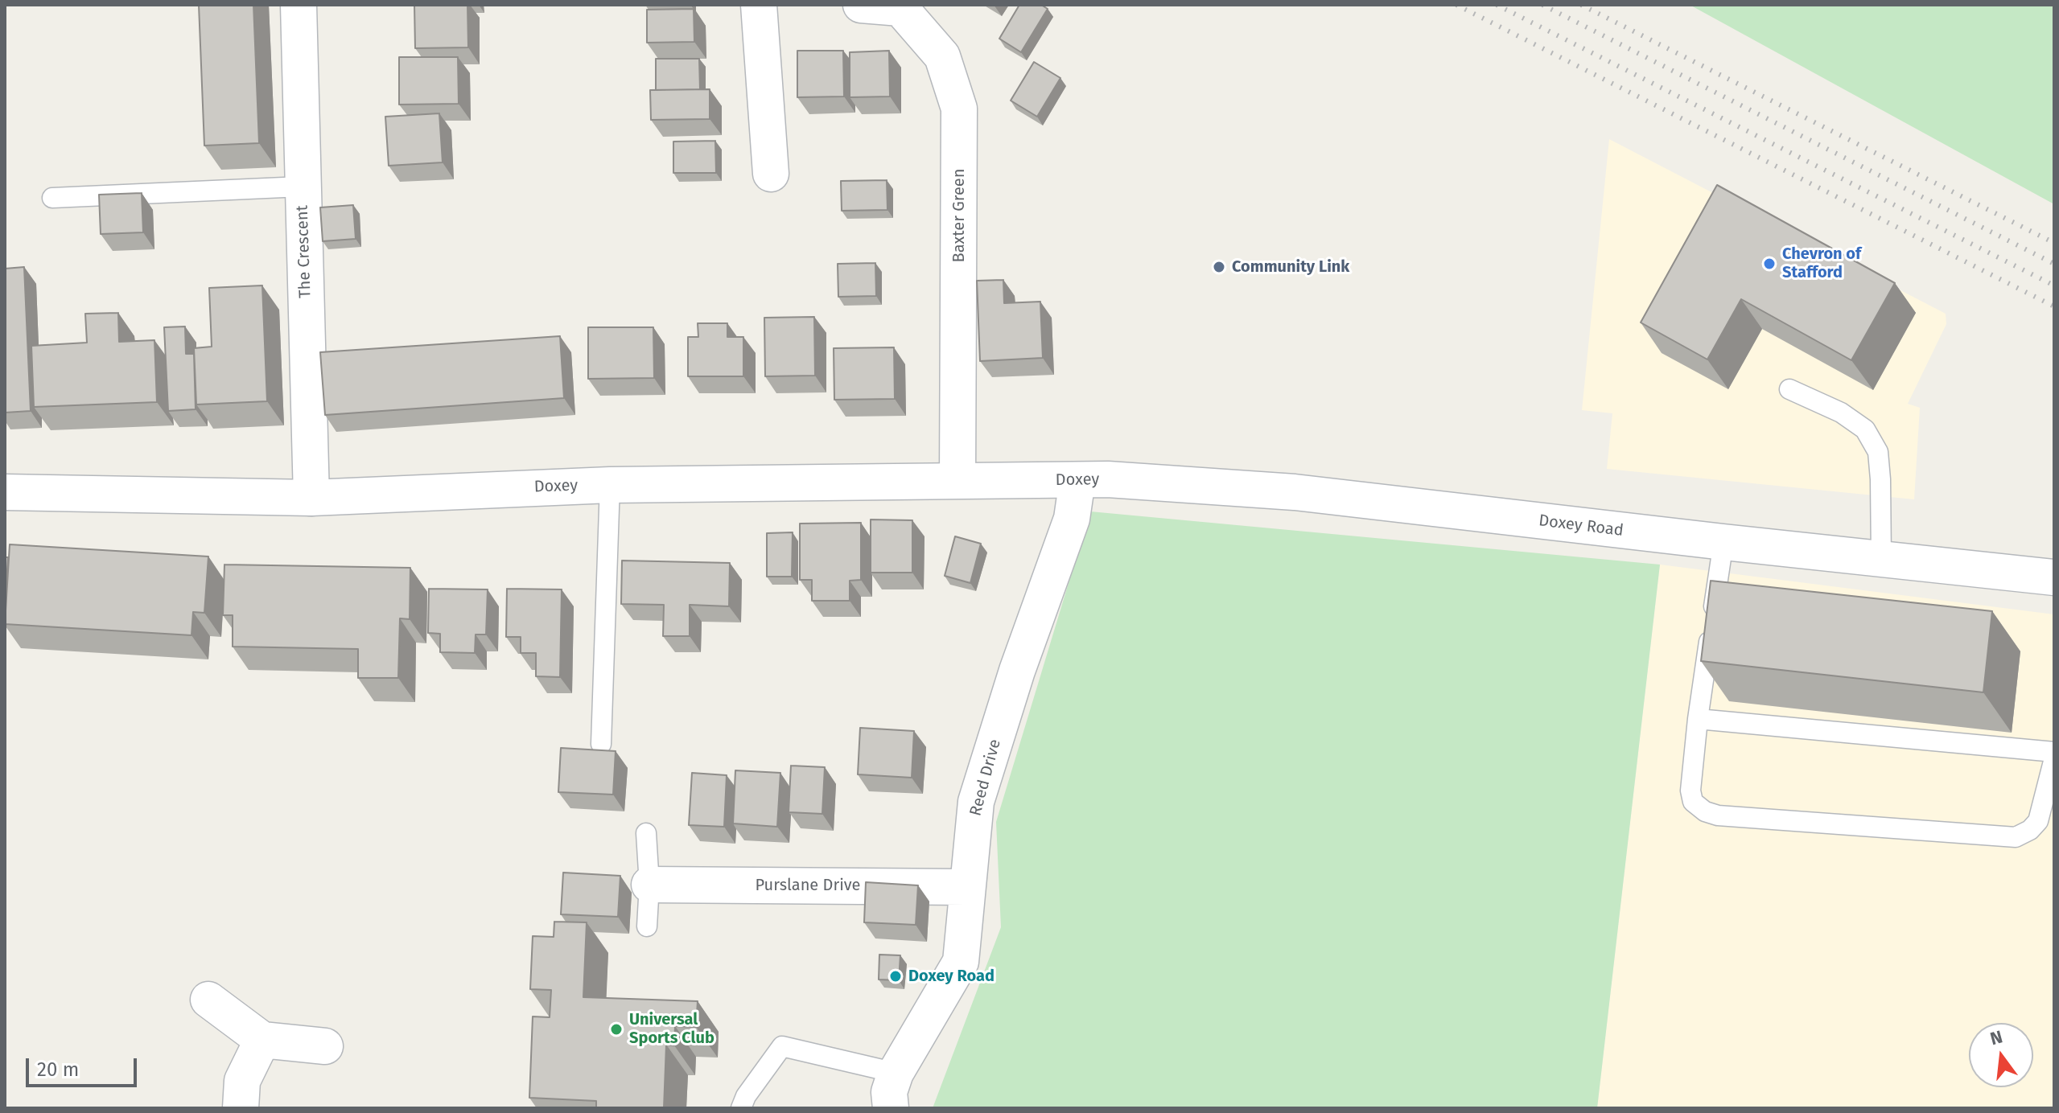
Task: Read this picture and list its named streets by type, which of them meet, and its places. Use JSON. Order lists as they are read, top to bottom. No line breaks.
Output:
{"streets":{"street":["Baxter Green","The Crescent","Doxey","Doxey Road","Reed Drive","Purslane Drive"]},"crossings":[["Baxter Green","Doxey"],["The Crescent","Doxey"],["Doxey","Doxey Road"],["Doxey","Reed Drive"],["Doxey Road","Reed Drive"],["Reed Drive","Purslane Drive"]],"places":["Chevron of Stafford","Community Link","Doxey Road","Universal Sports Club"],"scale_bar":"20 m","north":"top"}
